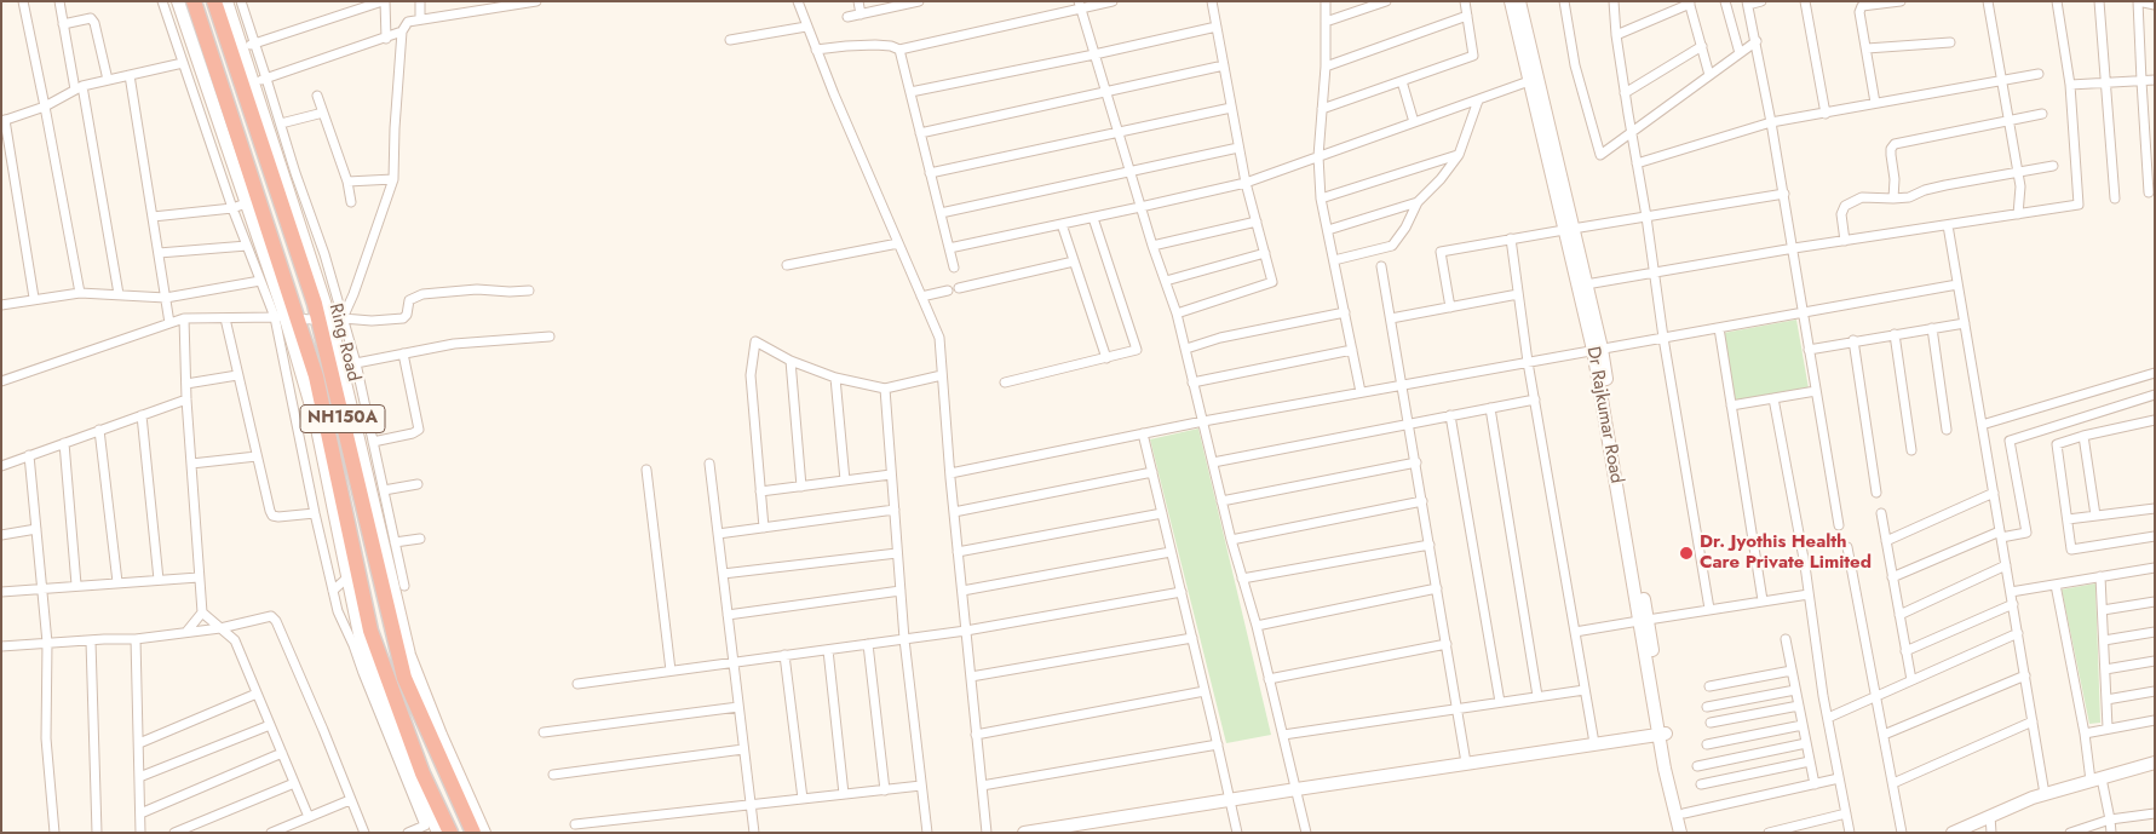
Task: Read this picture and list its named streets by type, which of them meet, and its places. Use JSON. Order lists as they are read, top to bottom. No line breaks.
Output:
{"streets":{"highway":["Ring Road","NH150A"],"street":["Dr Rajkumar Road"]},"places":["Dr. Jyothis Health Care Private Limited"]}
